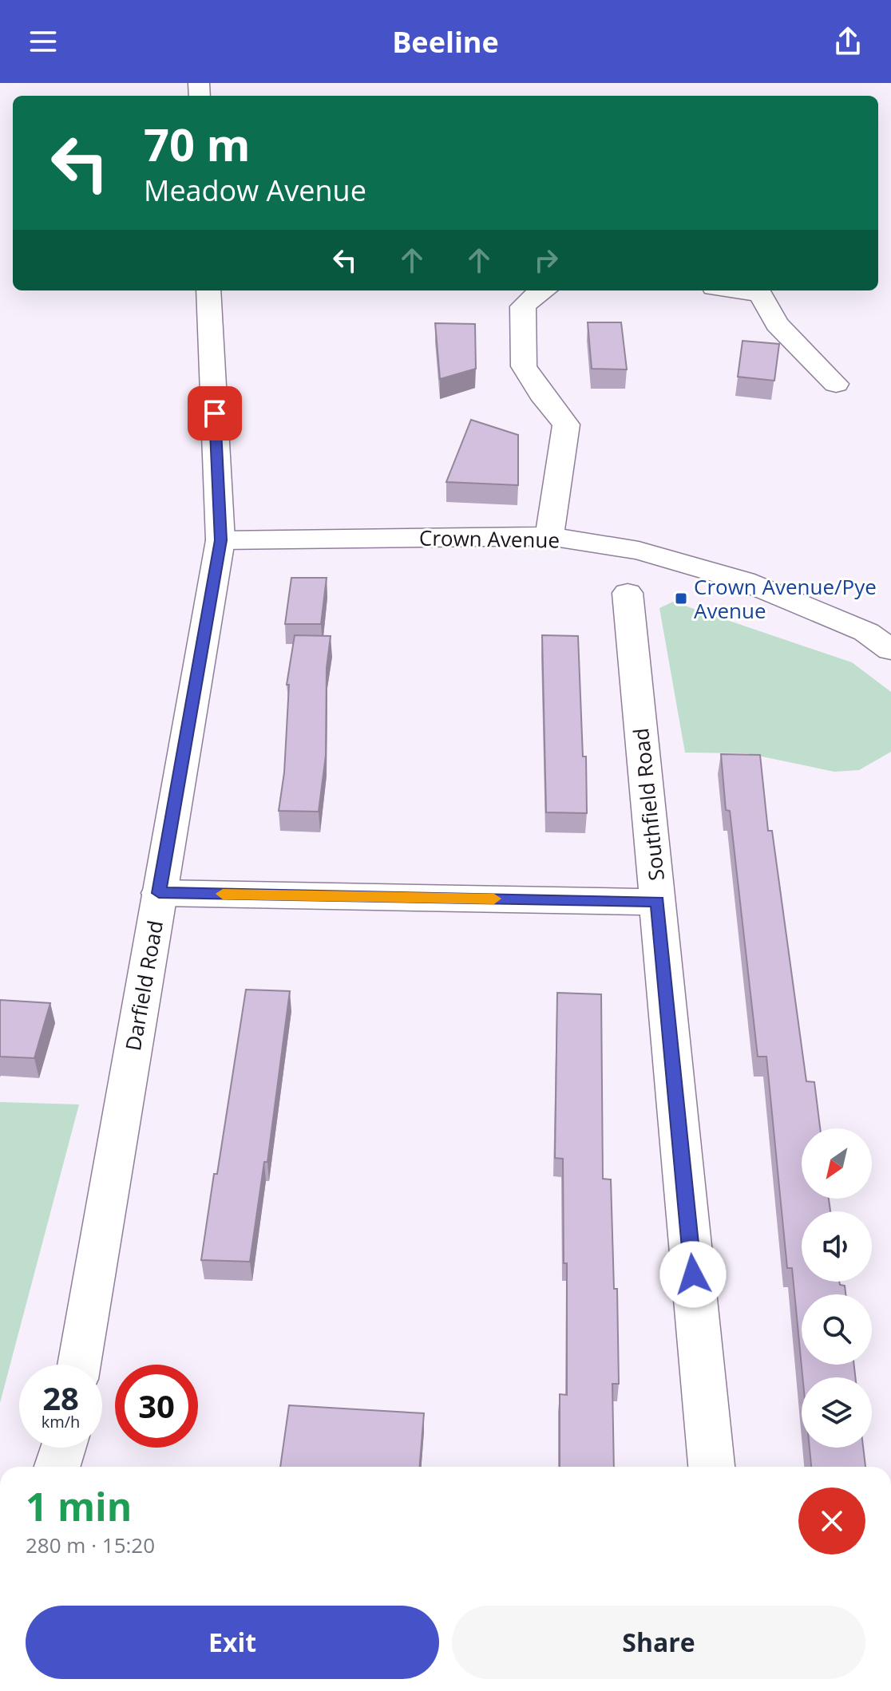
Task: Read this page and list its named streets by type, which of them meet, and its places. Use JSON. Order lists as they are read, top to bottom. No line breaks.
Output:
{"streets":{"street":["Crown Avenue","Southfield Road","Darfield Road"]},"crossings":[["Crown Avenue","Darfield Road"]],"places":{"transit":["Crown Avenue/Pye Avenue"]},"north":"bottom left","page":{"header":"Beeline","turn":["70 m","Meadow Avenue"],"speed":"28 km/h","limit":"30","heading":["1 min","280 m · 15:20"],"buttons":["Exit","Share"]}}
